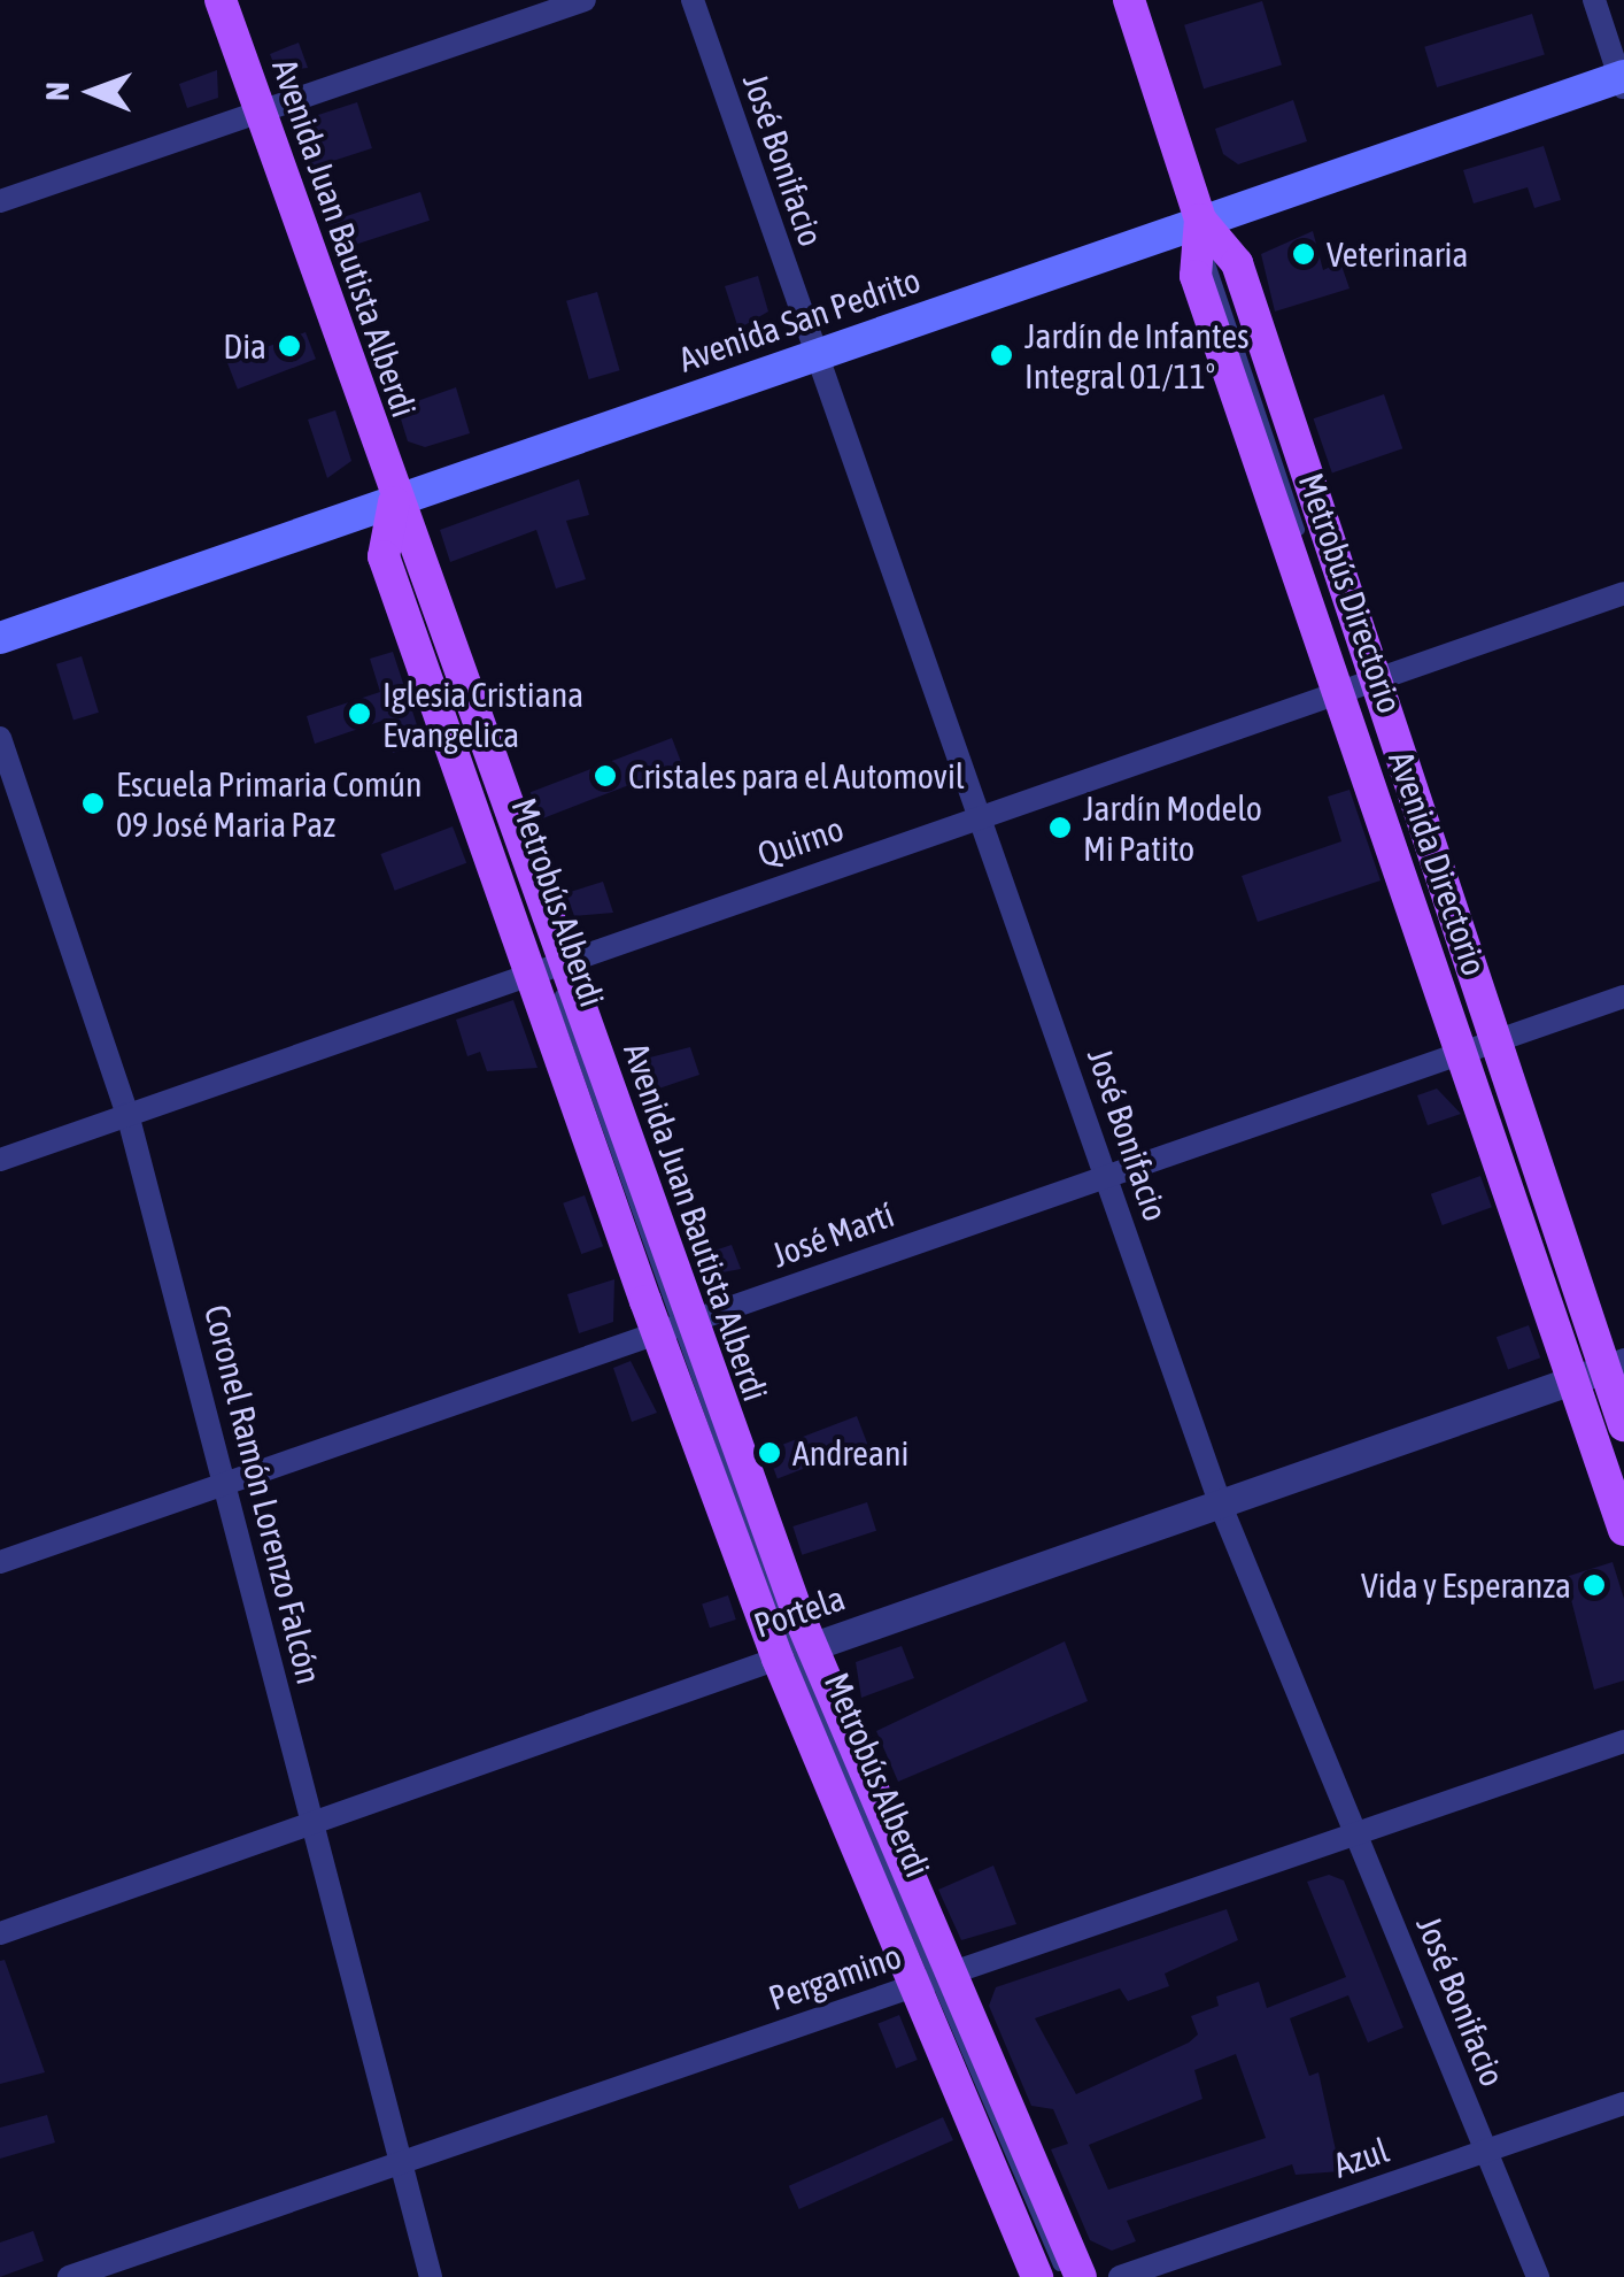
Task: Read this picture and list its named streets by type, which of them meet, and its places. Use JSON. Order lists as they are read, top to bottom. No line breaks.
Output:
{"streets":{"main road":["Avenida Juan Bautista Alberdi","Avenida San Pedrito","Avenida Directorio"],"street":["José Bonifacio","Quirno","José Martí","Coronel Ramón Lorenzo Falcón","Portela","Pergamino","Azul"]},"crossings":[["José Bonifacio","Avenida San Pedrito"],["José Bonifacio","Quirno"],["José Bonifacio","José Martí"],["José Bonifacio","Portela"],["José Bonifacio","Pergamino"],["José Bonifacio","Azul"],["Avenida Juan Bautista Alberdi","Avenida San Pedrito"],["Avenida Juan Bautista Alberdi","Quirno"],["Avenida Juan Bautista Alberdi","José Martí"],["Avenida Juan Bautista Alberdi","Portela"],["Avenida Juan Bautista Alberdi","Pergamino"],["Avenida San Pedrito","Avenida Directorio"],["Quirno","Avenida Directorio"],["Quirno","Coronel Ramón Lorenzo Falcón"],["Avenida Directorio","José Martí"],["Avenida Directorio","Portela"],["José Martí","Coronel Ramón Lorenzo Falcón"],["Coronel Ramón Lorenzo Falcón","Portela"],["Coronel Ramón Lorenzo Falcón","Pergamino"]],"places":["Veterinaria","Dia","Jardín de Infantes Integral 01/11°","Iglesia Cristiana Evangelica","Cristales para el Automovil","Escuela Primaria Común 09 José Maria Paz","Jardín Modelo Mi Patito","Andreani","Vida y Esperanza"],"north":"left"}
